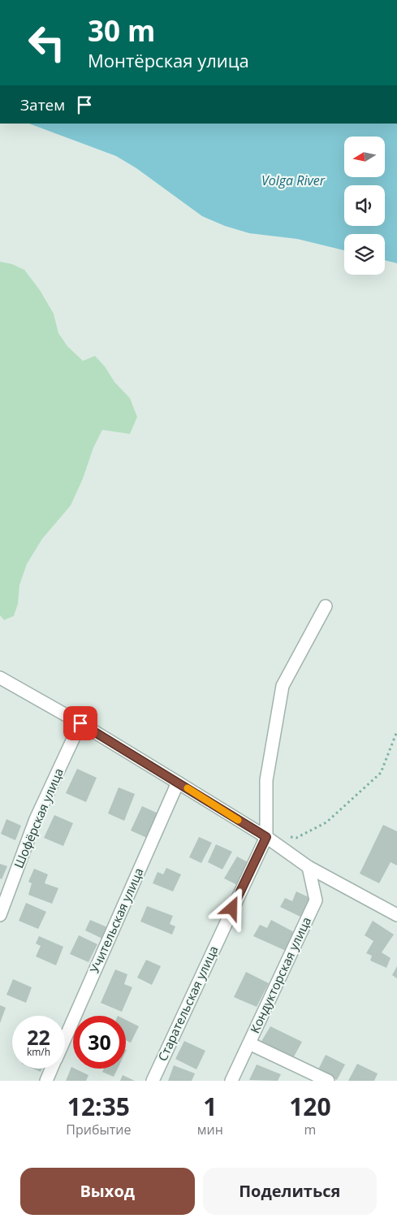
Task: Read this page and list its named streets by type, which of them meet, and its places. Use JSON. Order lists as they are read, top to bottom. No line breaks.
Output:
{"streets":{"street":["Шофёрская улица","Учительская улица","Кондукторская улица","Старательская улица"]},"water":["Volga River"],"north":"left","page":{"turn":["30 m","Монтёрская улица"],"then":"Затем","speed":"22 km/h","limit":"30","eta":["12:35","Прибытие","1","мин","120","m"],"buttons":["Выход","Поделиться"]}}
